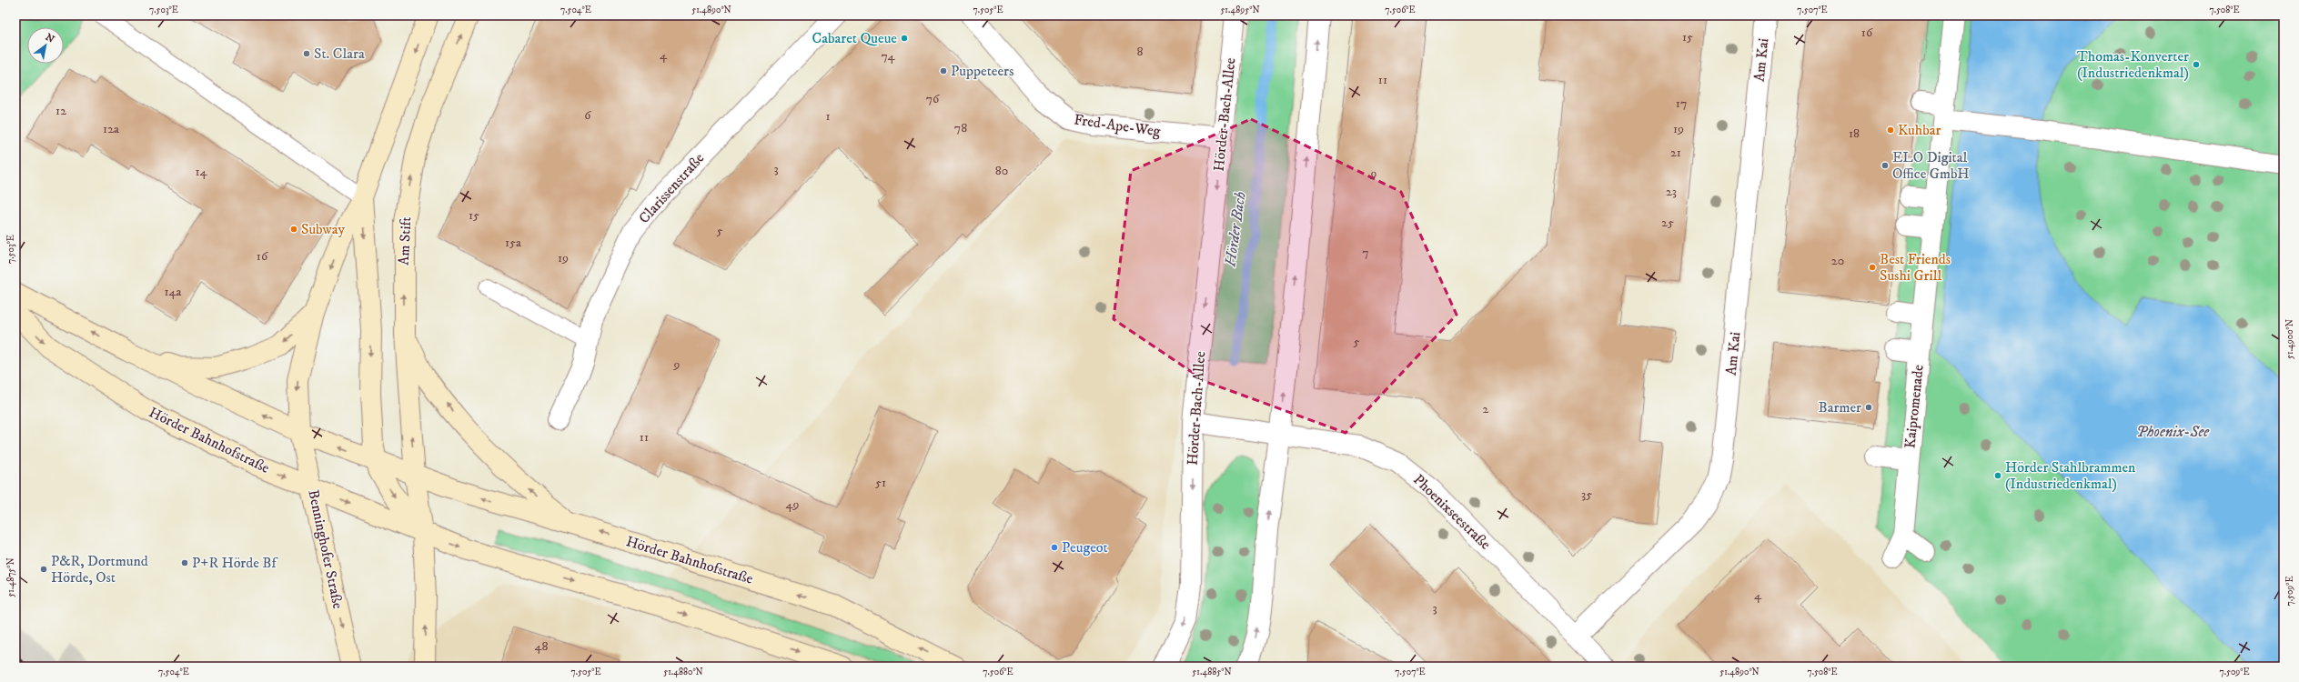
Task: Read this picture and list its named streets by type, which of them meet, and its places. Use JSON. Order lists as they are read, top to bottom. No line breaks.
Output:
{"streets":{"main road":["Am Stift","Hörder Bahnhofstraße","Benninghofer Straße"],"street":["Am Kai","Hörder-Bach-Allee","Fred-Ape-Weg","Clarissenstraße","Kaipromenade","Phoenixseestraße"]},"crossings":[["Am Kai","Phoenixseestraße"],["Hörder-Bach-Allee","Fred-Ape-Weg"],["Hörder-Bach-Allee","Phoenixseestraße"],["Am Stift","Hörder Bahnhofstraße"],["Hörder Bahnhofstraße","Benninghofer Straße"]],"water":["Hörder Bach","Phoenix-See"],"places":["Cabaret Queue","St. Clara","Thomas-Konverter (Industriedenkmal)","Puppeteers","Kuhbar","ELO Digital Office GmbH","Subway","Best Friends Sushi Grill","Barmer","Hörder Stahlbrammen (Industriedenkmal)","Peugeot","P+R Hörde Bf","P&R, Dortmund Hörde, Ost"],"house_numbers":["16","15","8","4","74","11","76","17","12","6","1","78","12a","19","18","21","3","80","14","9","23","15","25","5","15a","7","16","19","20","14a","5","9","2","11","51","35","49","4","3","48"],"north":"top right","coordinates":["7.503°E","7.504°E","51.4890°N","7.505°E","51.4895°N","7.506°E","7.507°E","7.508°E","51.4900°N","51.4875°N","7.509°E","51.4880°N","51.4885°N"]}
